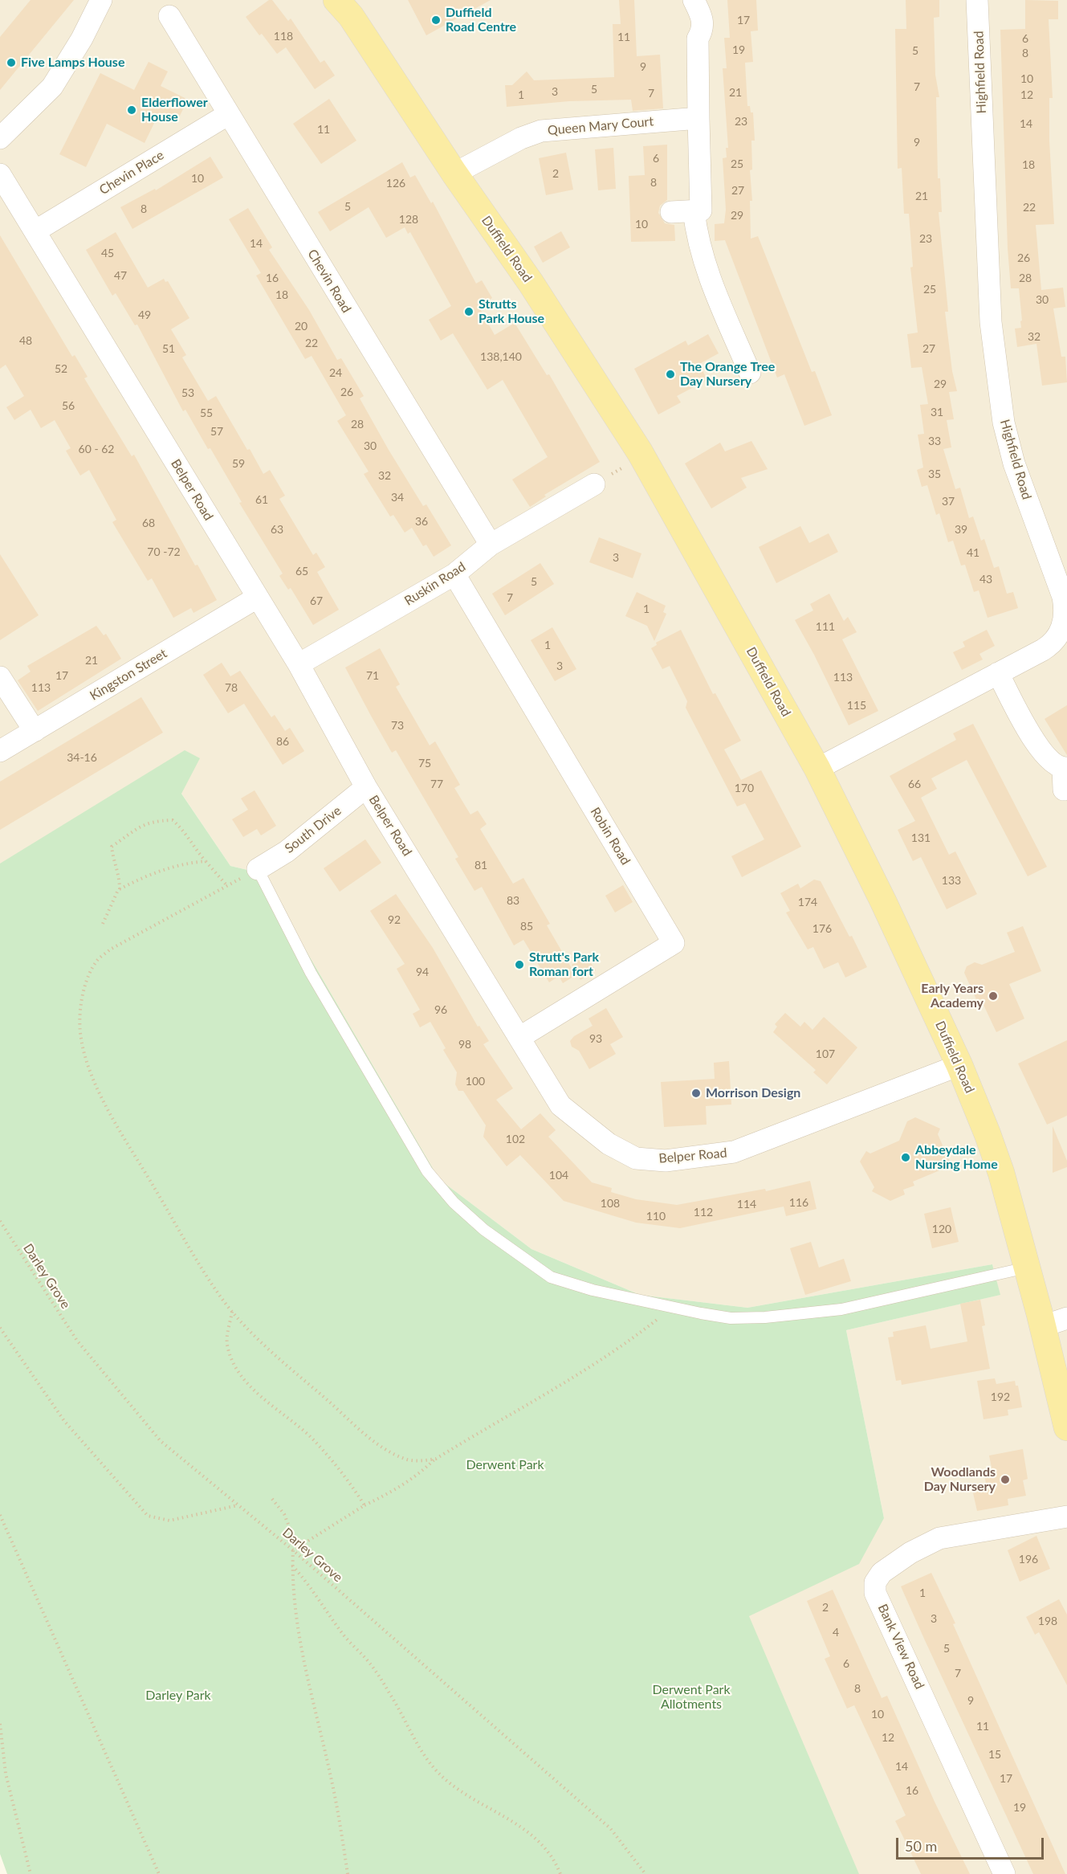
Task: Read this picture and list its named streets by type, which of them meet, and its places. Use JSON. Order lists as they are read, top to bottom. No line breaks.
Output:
{"streets":{"main road":["Duffield Road"],"street":["Highfield Road","Queen Mary Court","Chevin Place","Chevin Road","Belper Road","Ruskin Road","Kingston Street","South Drive","Robin Road","Bank View Road"],"path":["Darley Grove"]},"crossings":[["Highfield Road","Duffield Road"],["Queen Mary Court","Duffield Road"],["Chevin Place","Chevin Road"],["Chevin Place","Belper Road"],["Duffield Road","Belper Road"],["Chevin Road","Ruskin Road"],["Belper Road","Ruskin Road"],["Belper Road","Kingston Street"],["Belper Road","South Drive"],["Belper Road","Robin Road"],["Ruskin Road","Robin Road"]],"parks":["Derwent Park","Derwent Park Allotments","Darley Park"],"places":["Duffield Road Centre","Five Lamps House","Elderflower House","Strutts Park House","The Orange Tree Day Nursery","Strutt's Park Roman fort","Early Years Academy","Morrison Design","Abbeydale Nursing Home","Woodlands Day Nursery"],"house_numbers":["17","118","11","6","19","5","8","9","10","7","5","3","21","7","1","12","23","14","11","9","6","25","18","2","10","8","126","27","21","5","22","8","29","128","10","23","14","45","26","47","16","28","25","18","30","49","20","32","48","22","51","27","138,140","52","24","29","26","53","56","31","55","28","57","33","30","60 - 62","59","35","32","34","61","37","36","68","63","39","70 -72","41","3","65","43","5","7","67","1","111","1","21","3","17","71","113","113","78","115","73","86","34-16","75","77","66","170","131","81","133","83","174","92","85","176","94","96","93","98","107","100","102","104","116","108","114","112","110","120","192","196","1","2","3","198","4","5","6","7","8","9","10","11","12","15","14","17","16","19"],"scale_bar":"50 m"}
